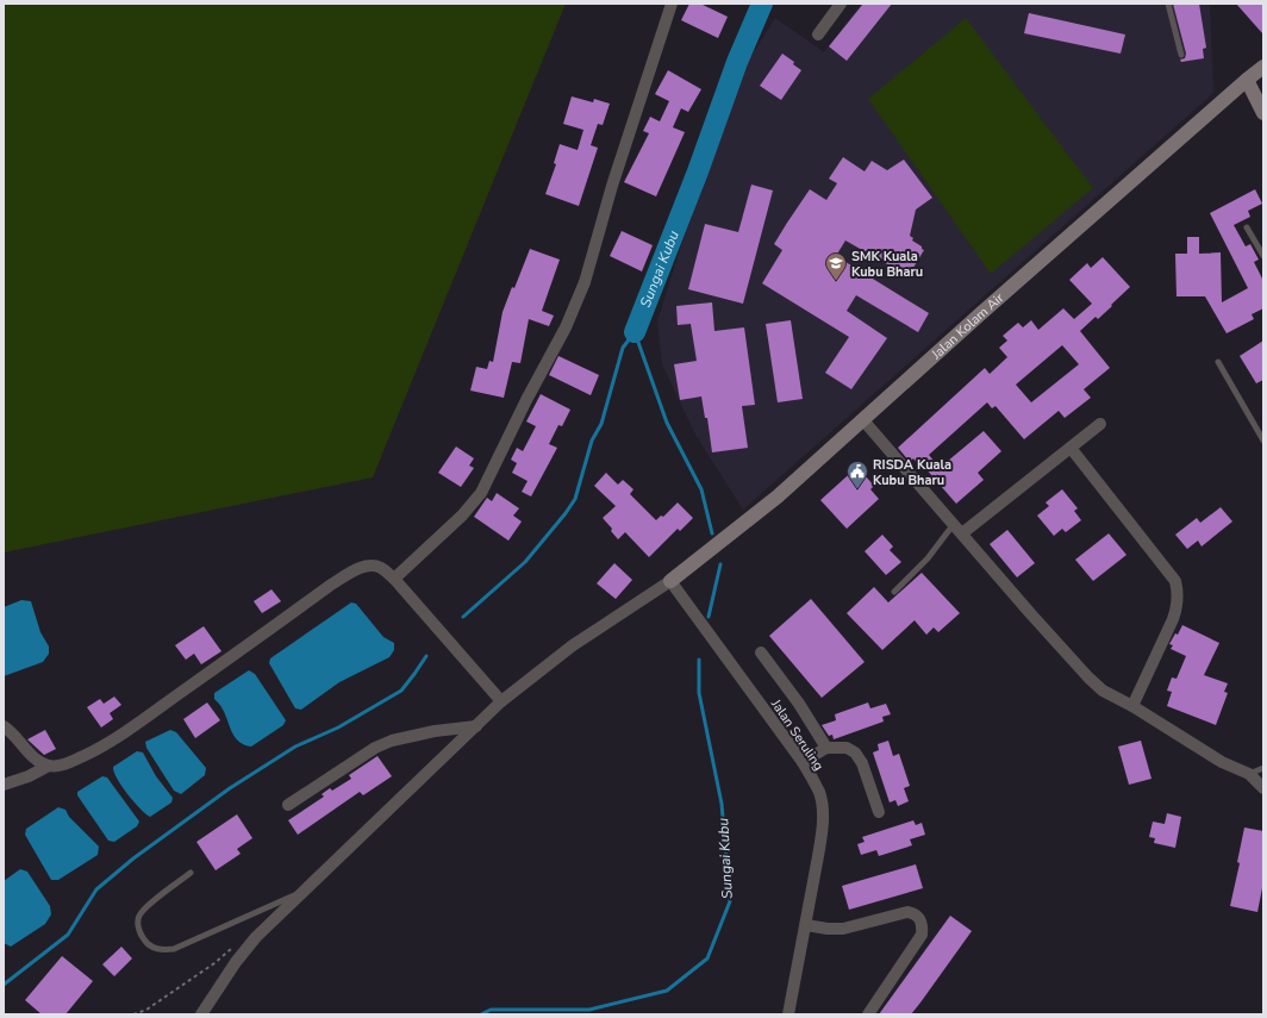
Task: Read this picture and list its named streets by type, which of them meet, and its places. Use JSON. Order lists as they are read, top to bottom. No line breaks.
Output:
{"streets":{"street":["Jalan Kolam Air","Jalan Seruling"]},"crossings":[["Jalan Kolam Air","Jalan Seruling"]],"water":["Sungai Kubu"],"places":{"school or university":["SMK Kuala Kubu Bharu"],"public building":["RISDA Kuala Kubu Bharu"]}}
